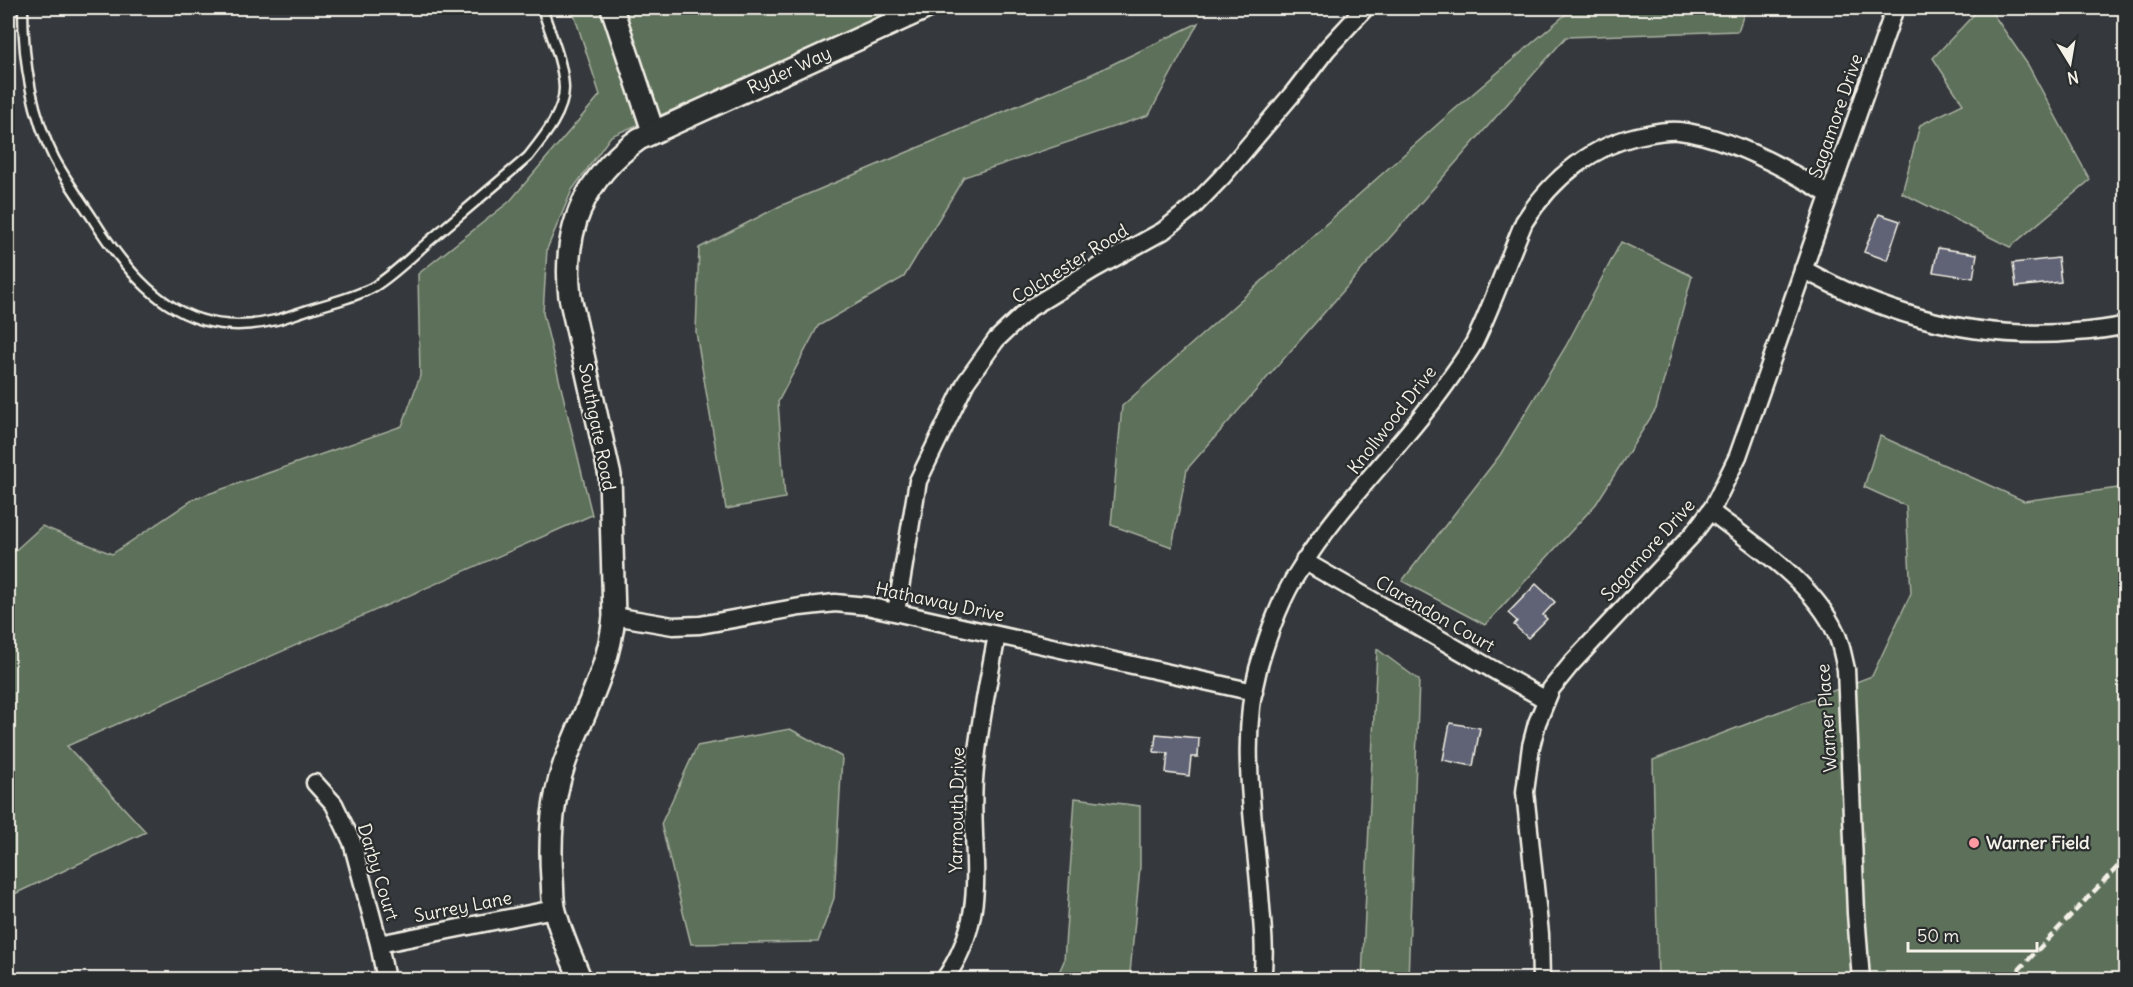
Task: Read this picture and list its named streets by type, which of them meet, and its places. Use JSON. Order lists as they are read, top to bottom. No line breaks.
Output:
{"streets":{"street":["Ryder Way","Sagamore Drive","Colchester Road","Knollwood Drive","Southgate Road","Hathaway Drive","Clarendon Court","Warner Place","Yarmouth Drive","Darby Court","Surrey Lane"]},"crossings":[["Ryder Way","Southgate Road"],["Sagamore Drive","Knollwood Drive"],["Sagamore Drive","Clarendon Court"],["Sagamore Drive","Warner Place"],["Colchester Road","Hathaway Drive"],["Knollwood Drive","Hathaway Drive"],["Knollwood Drive","Clarendon Court"],["Southgate Road","Hathaway Drive"],["Southgate Road","Surrey Lane"],["Hathaway Drive","Yarmouth Drive"],["Darby Court","Surrey Lane"]],"places":["Warner Field"],"scale_bar":"50 m","north":"bottom"}
